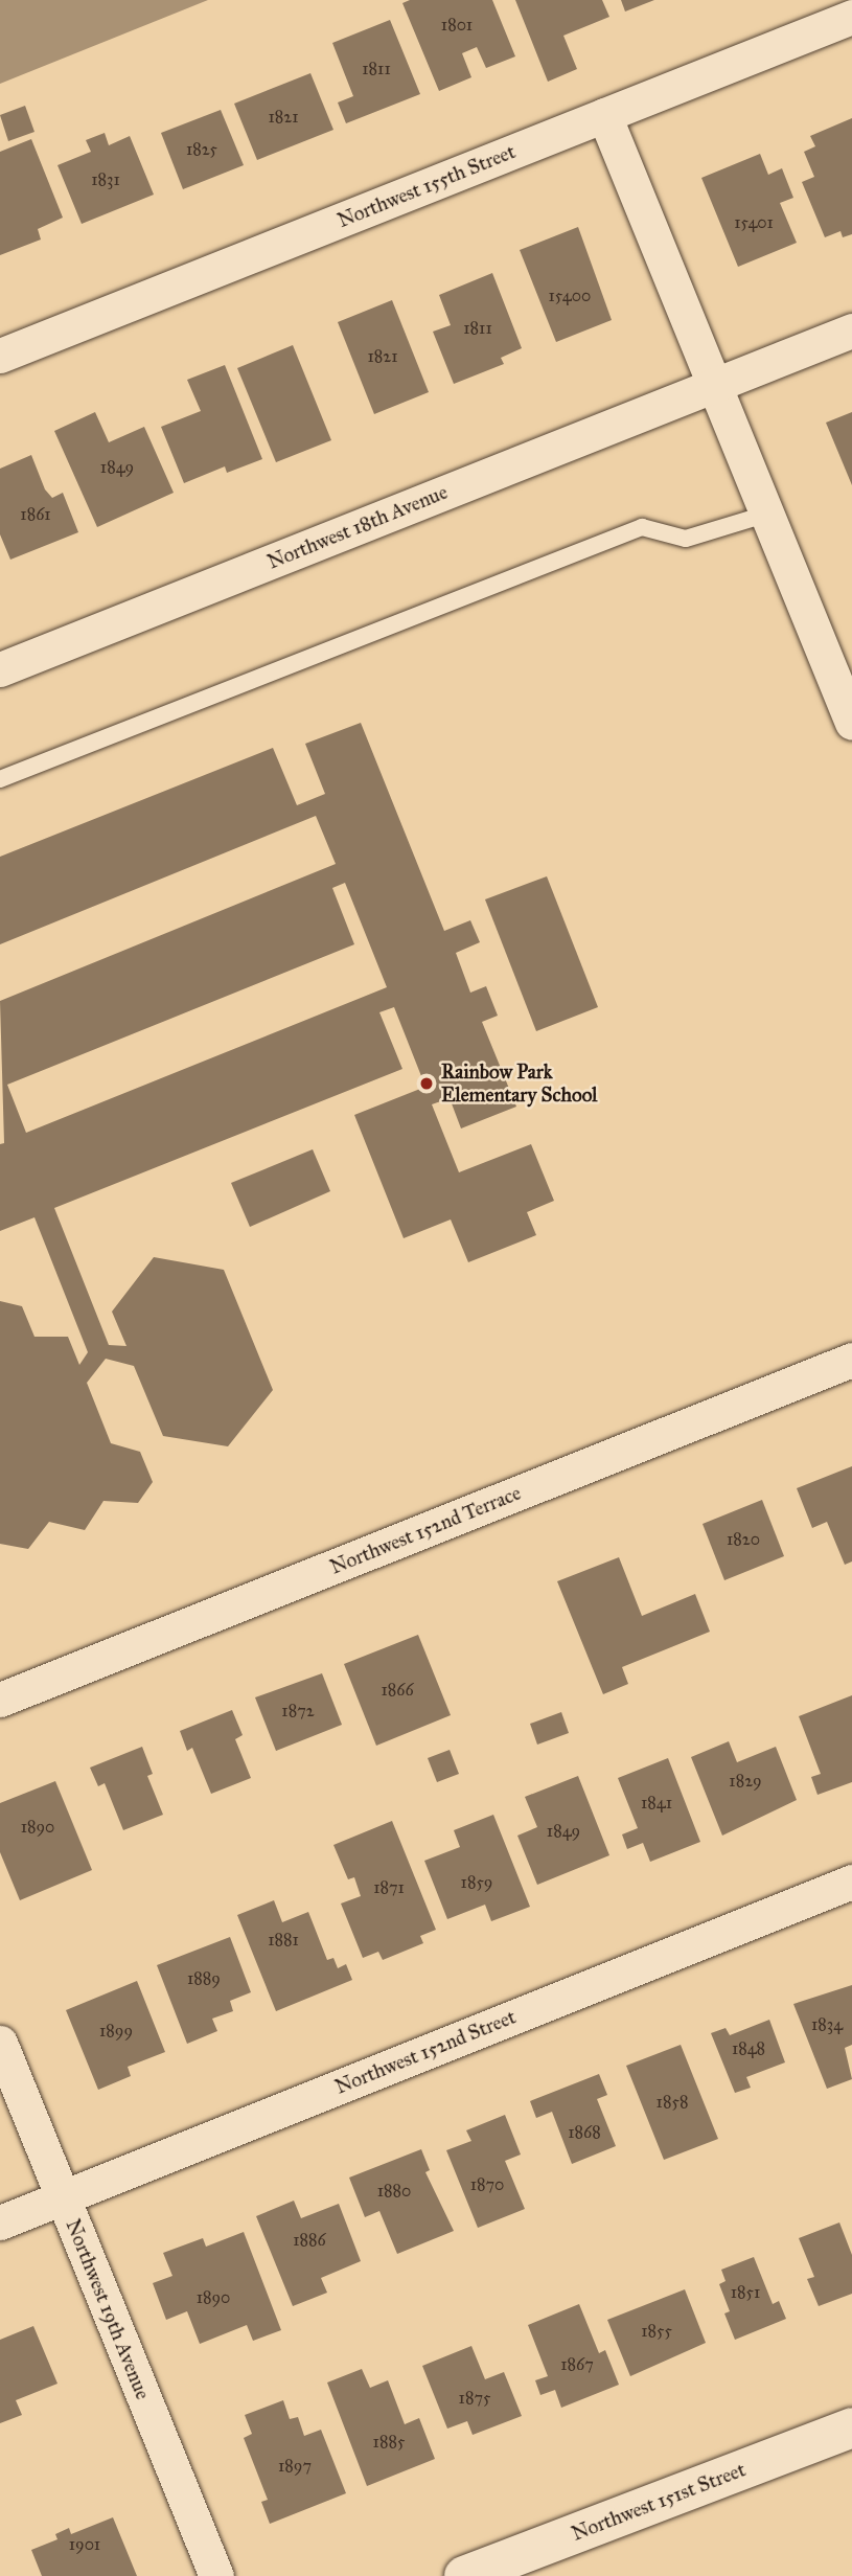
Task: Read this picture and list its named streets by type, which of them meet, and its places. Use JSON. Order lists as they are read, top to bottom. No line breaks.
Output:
{"streets":{"street":["Northwest 155th Street","Northwest 18th Avenue","Northwest 152nd Terrace","Northwest 152nd Street","Northwest 19th Avenue","Northwest 151st Street"]},"crossings":[["Northwest 152nd Street","Northwest 19th Avenue"]],"places":["Rainbow Park Elementary School"],"house_numbers":["1801","1811","1821","1825","1831","15401","15400","1811","1821","1849","1861","1820","1866","1872","1829","1841","1890","1849","1859","1871","1881","1889","1834","1899","1848","1858","1868","1870","1880","1886","1851","1890","1855","1867","1875","1885","1897","1901"]}
